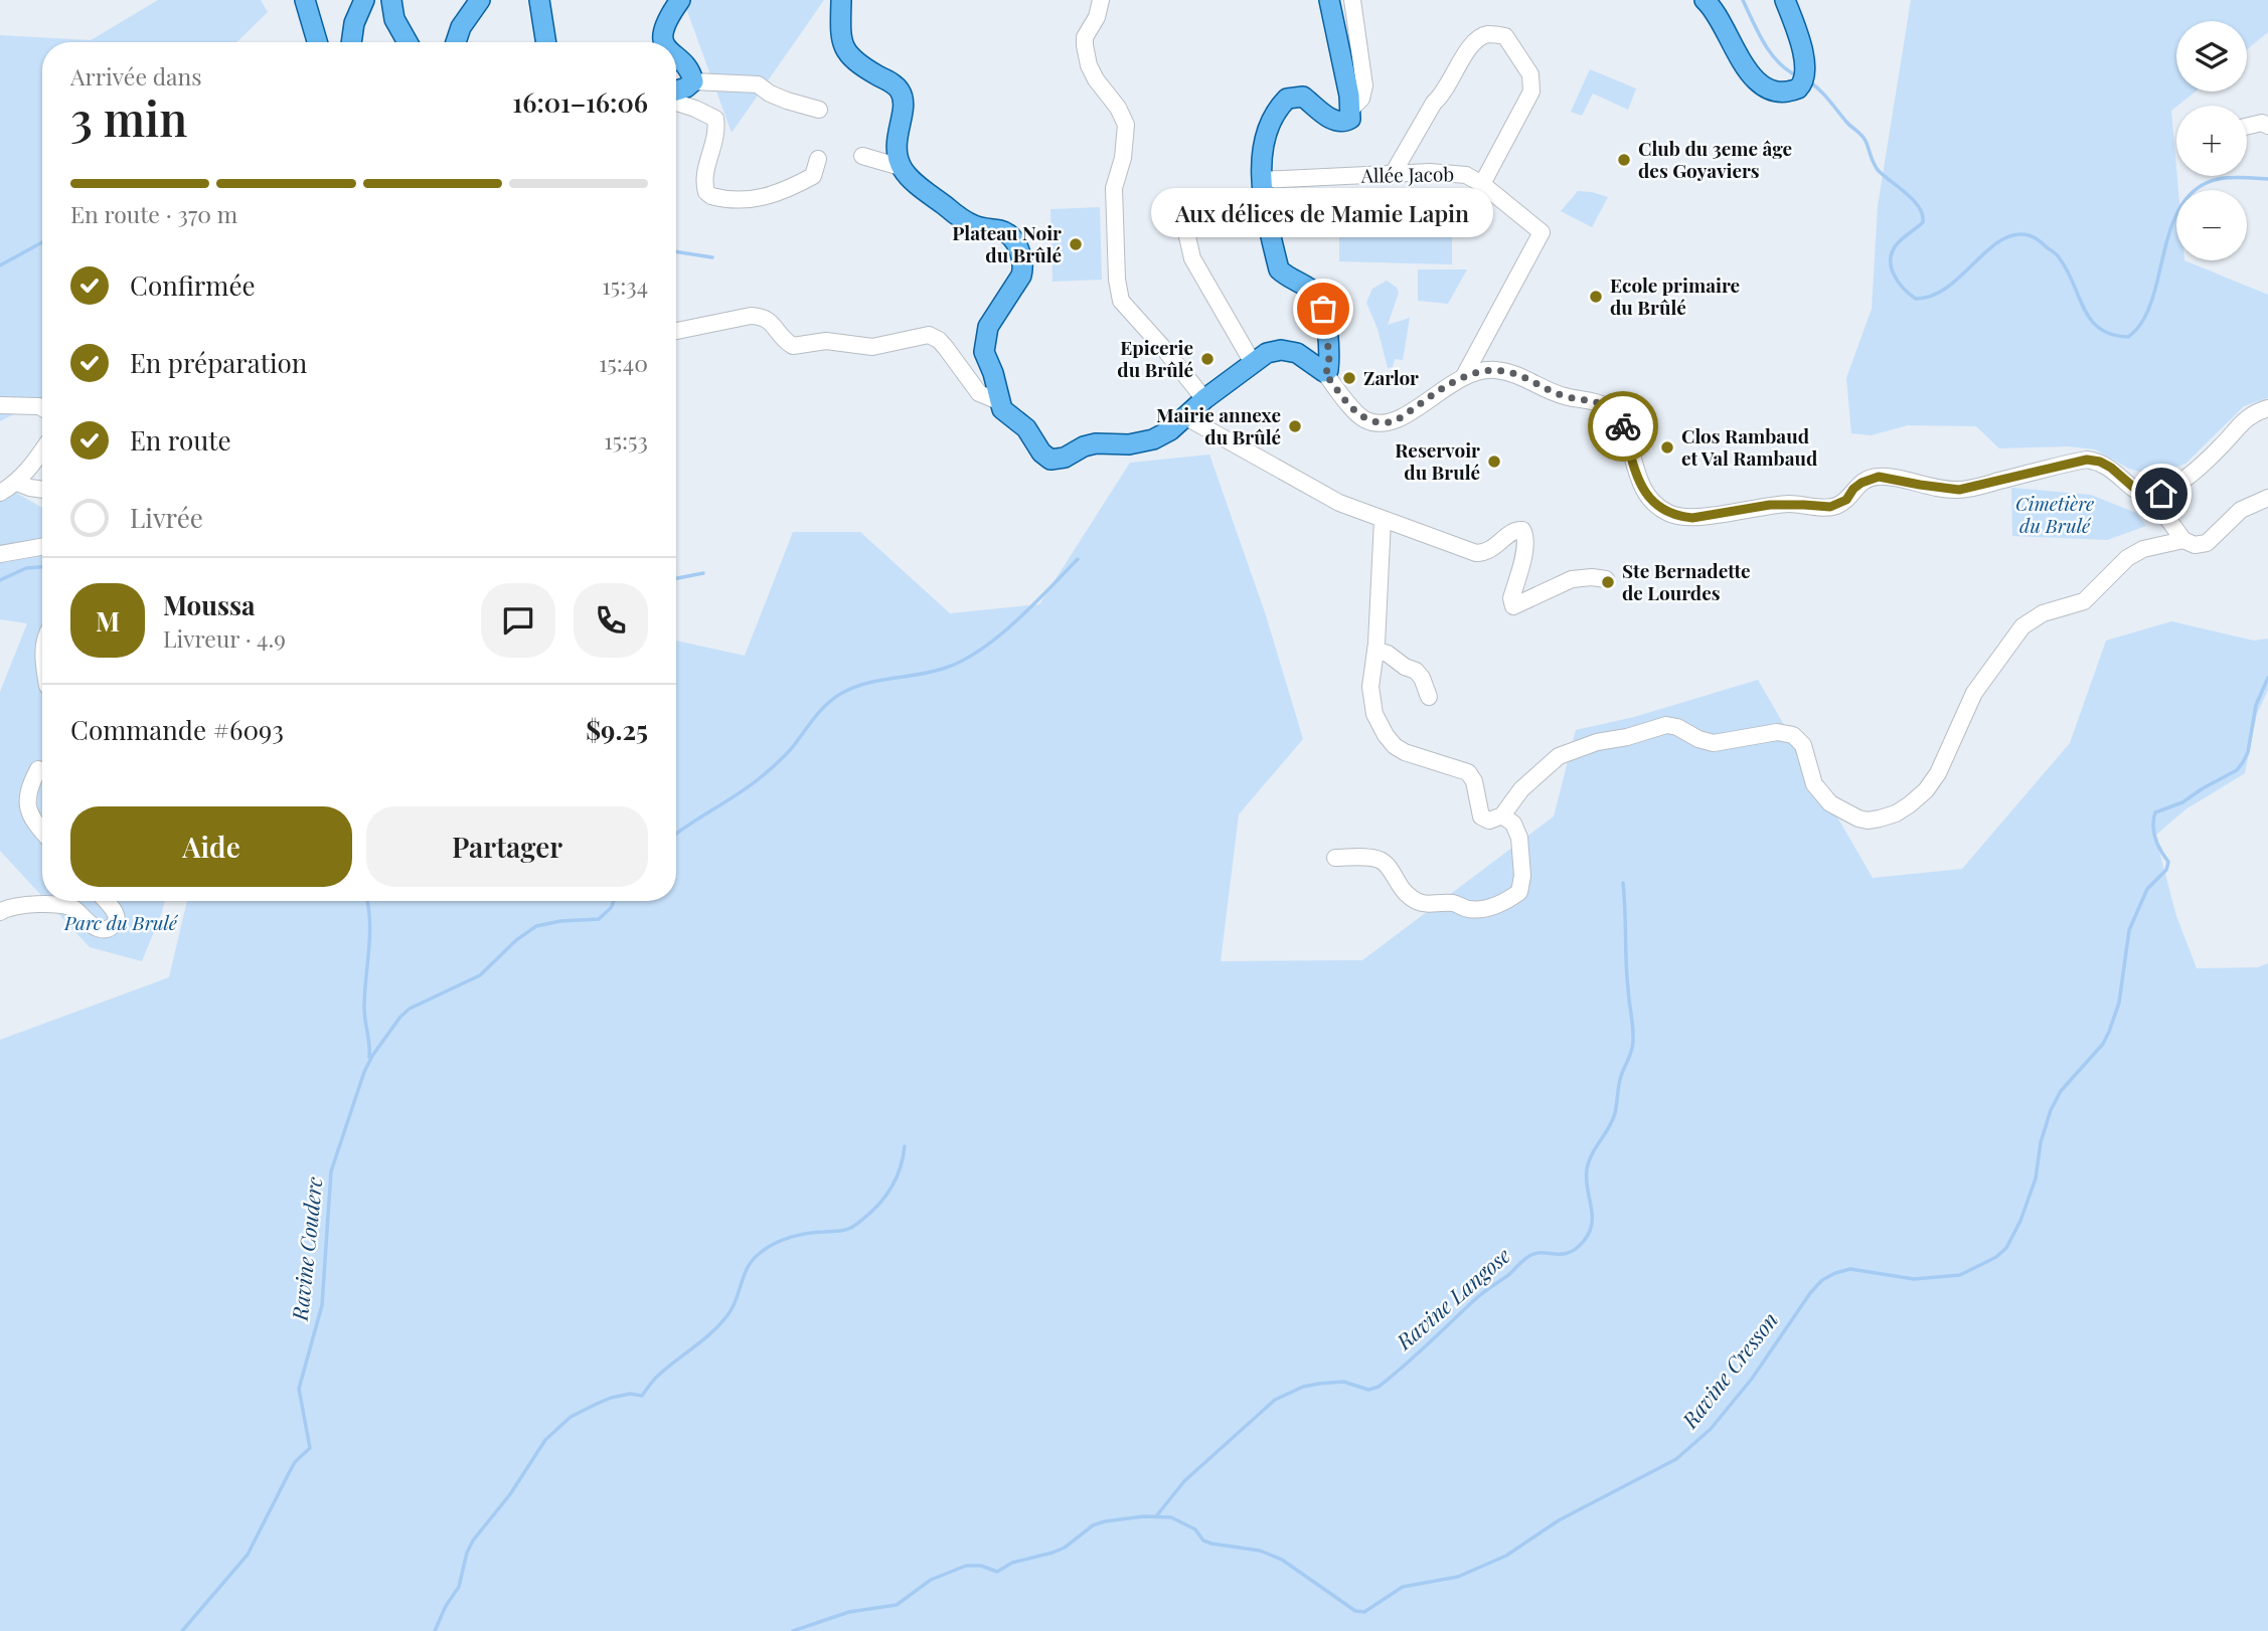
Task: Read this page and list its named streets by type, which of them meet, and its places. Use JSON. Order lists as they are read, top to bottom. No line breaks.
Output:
{"streets":{"street":["Allée Jacob"]},"water":["Ravine Couderc","Ravine Langose","Ravine Cresson"],"parks":["Cimetière du Brulé","Parc du Brulé"],"places":["Club du 3eme âge des Goyaviers","Plateau Noir du Brûlé","Ecole primaire du Brûlé","Aux délices de Mamie Lapin","Epicerie du Brûlé","Zarlor","Mairie annexe du Brûlé","Clos Rambaud et Val Rambaud","Reservoir du Brulé","Ste Bernadette de Lourdes"],"page":{"map_buttons":["+","−"],"heading":["3 min","Arrivée dans","16:01–16:06"],"panel":["Moussa","Livreur · 4.9","Commande #6093","$9.25"],"bar":"En route · 370 m","bubble":"Aux délices de Mamie Lapin","list":[["Confirmée","15:34"],["En préparation","15:40"],["En route","15:53"],"Livrée"],"round":"M","buttons":["Aide","Partager"]}}
